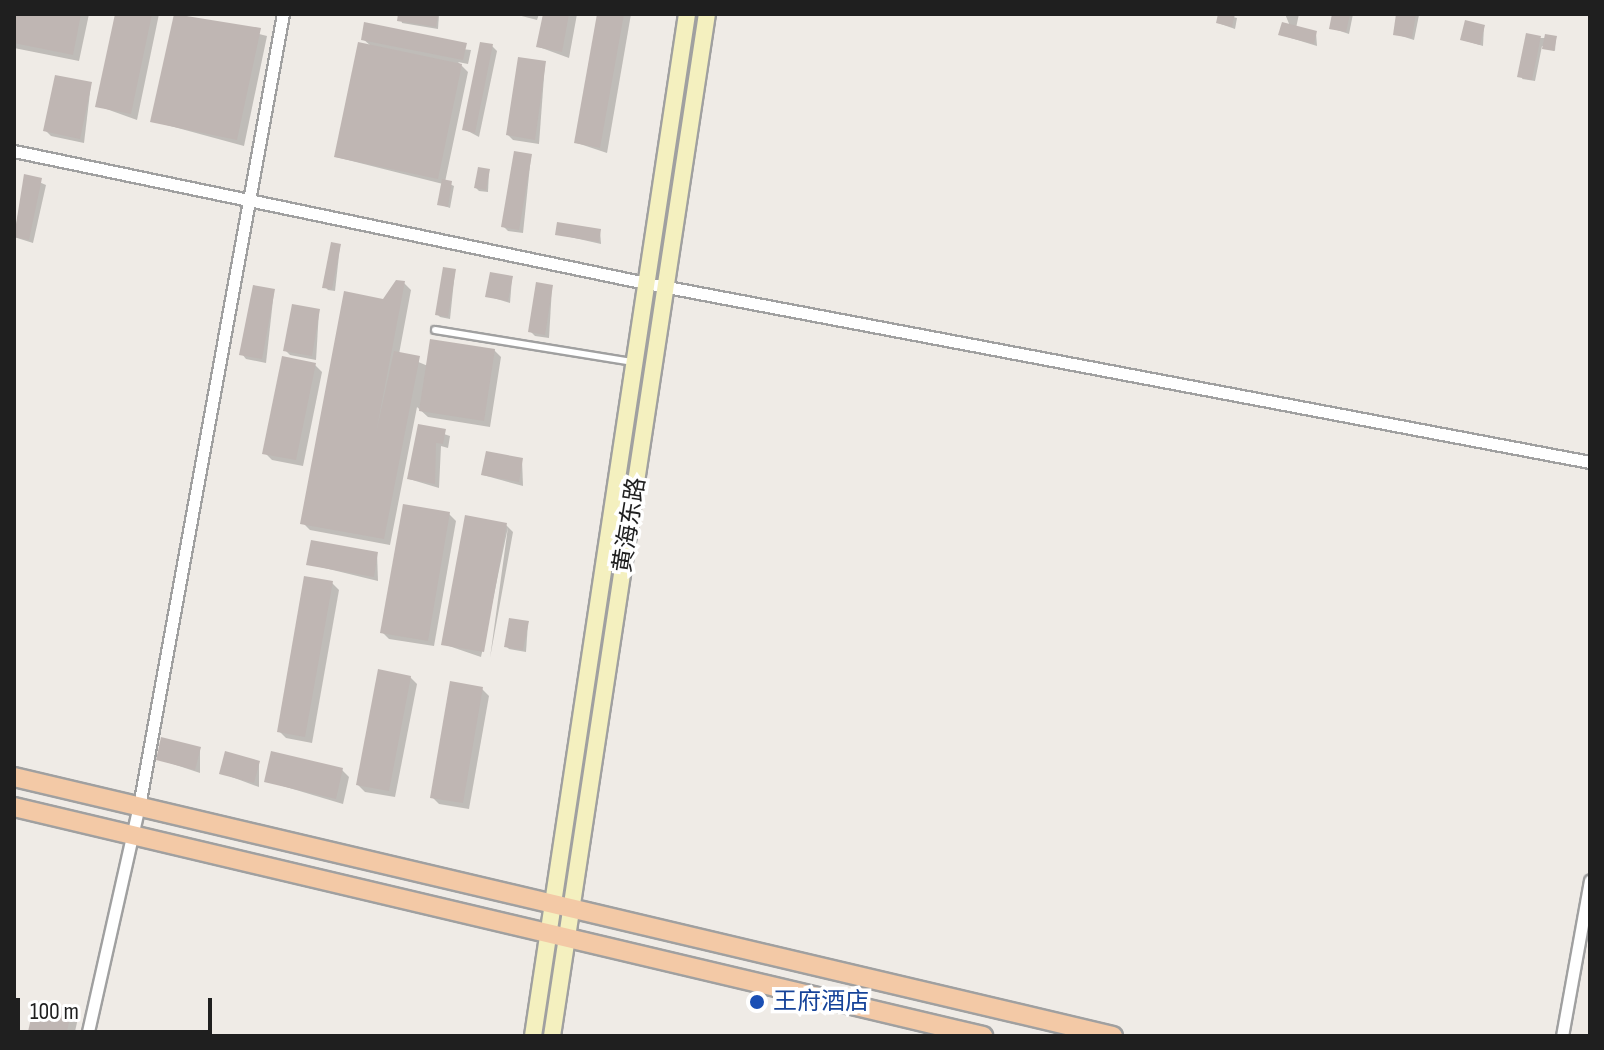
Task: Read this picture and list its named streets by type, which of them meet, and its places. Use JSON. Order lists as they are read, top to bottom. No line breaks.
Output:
{"streets":{"street":["黄海东路"]},"places":["王府酒店"],"scale_bar":"100 m"}
